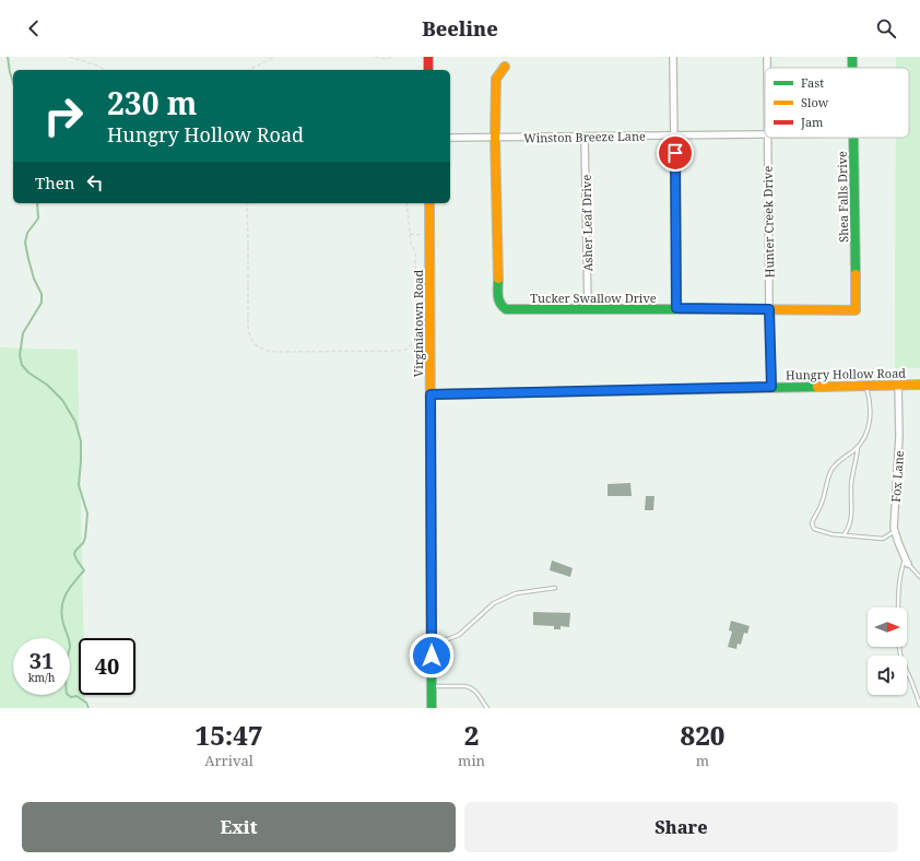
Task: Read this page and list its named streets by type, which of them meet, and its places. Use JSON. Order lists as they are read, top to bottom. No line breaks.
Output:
{"streets":{"street":["Winston Breeze Lane","Shea Falls Drive","Hunter Creek Drive","Asher Leaf Drive","Tucker Swallow Drive","Virginiatown Road","Hungry Hollow Road","Fox Lane"]},"crossings":[["Winston Breeze Lane","Asher Leaf Drive"],["Winston Breeze Lane","Tucker Swallow Drive"],["Shea Falls Drive","Tucker Swallow Drive"],["Hunter Creek Drive","Tucker Swallow Drive"],["Hunter Creek Drive","Hungry Hollow Road"],["Asher Leaf Drive","Tucker Swallow Drive"],["Virginiatown Road","Hungry Hollow Road"],["Hungry Hollow Road","Fox Lane"]],"legend":["Fast","Slow","Jam"],"north":"right","page":{"header":"Beeline","turn":["230 m","Hungry Hollow Road"],"then":"Then","speed":"31 km/h","limit":"40","eta":["15:47","Arrival","2","min","820","m"],"buttons":["Exit","Share"]}}
